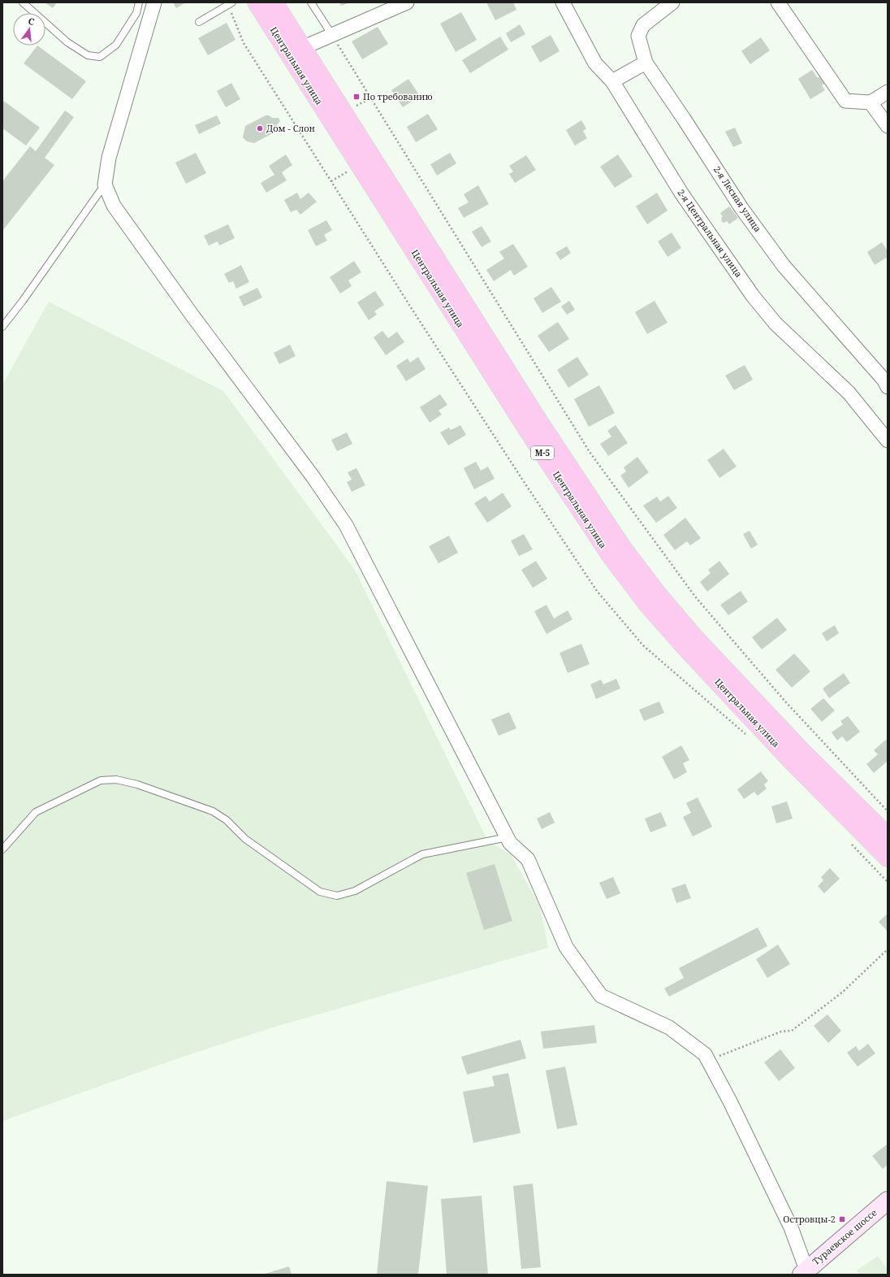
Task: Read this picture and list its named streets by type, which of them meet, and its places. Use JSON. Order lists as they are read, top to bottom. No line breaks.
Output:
{"streets":{"main road":["Центральная улица","М-5","Тураевское шоссе"],"street":["2-я Лесная улица","2-я Центральная улица"]},"places":{"transit":["По требованию","Островцы-2"],"other":["Дом - Слон"]},"north":"top"}
